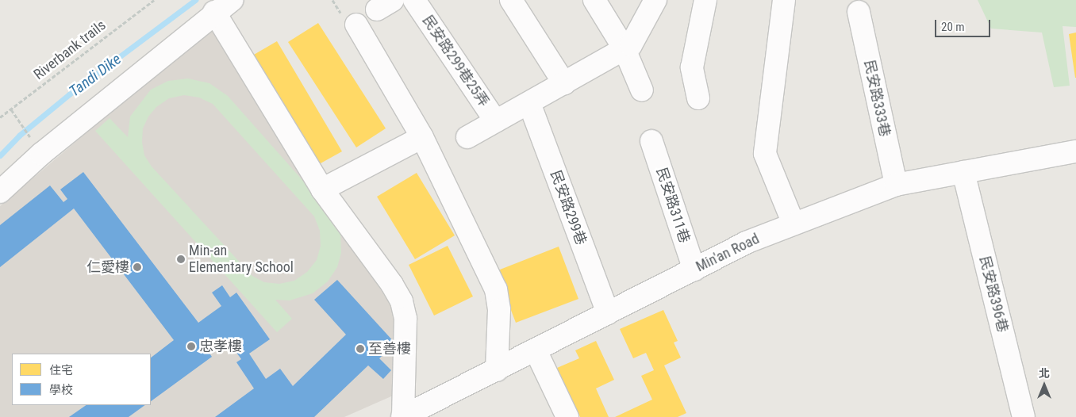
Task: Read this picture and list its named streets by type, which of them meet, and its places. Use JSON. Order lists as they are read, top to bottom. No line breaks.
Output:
{"streets":{"street":["民安路299巷25弄","民安路333巷","民安路311巷","民安路299巷","Min'an Road","民安路396巷"],"path":["Riverbank trails"]},"crossings":[["民安路333巷","Min'an Road"],["民安路311巷","Min'an Road"],["民安路299巷","Min'an Road"],["Min'an Road","民安路396巷"]],"water":["Tandi Dike"],"places":["Min-an Elementary School","仁愛樓","忠孝樓","至善樓"],"legend":["住宅","學校"],"scale_bar":"20 m","north":"top"}
